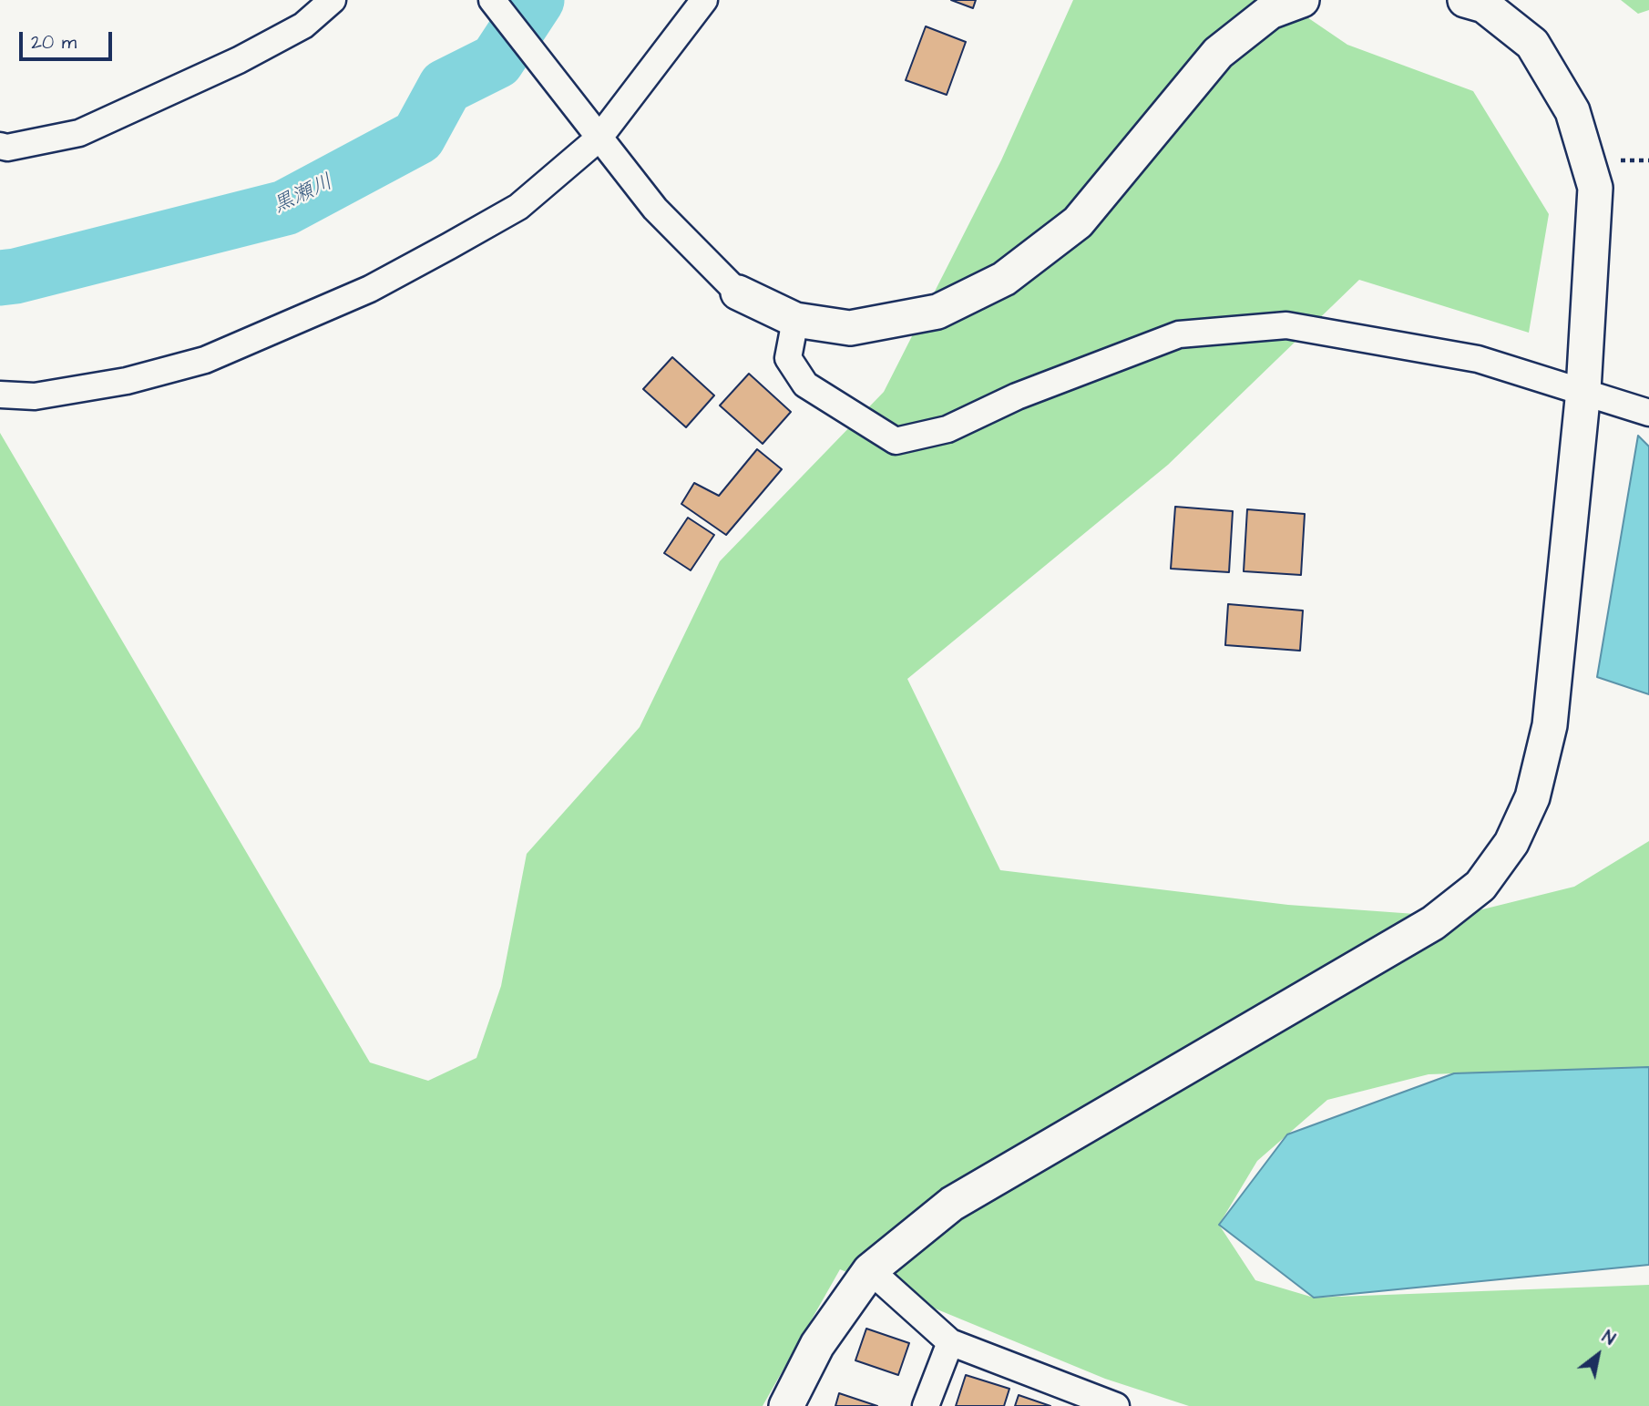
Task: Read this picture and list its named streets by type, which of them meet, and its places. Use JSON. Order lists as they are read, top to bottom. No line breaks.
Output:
{"water":["黒瀬川"],"scale_bar":"20 m","north":"top right"}
